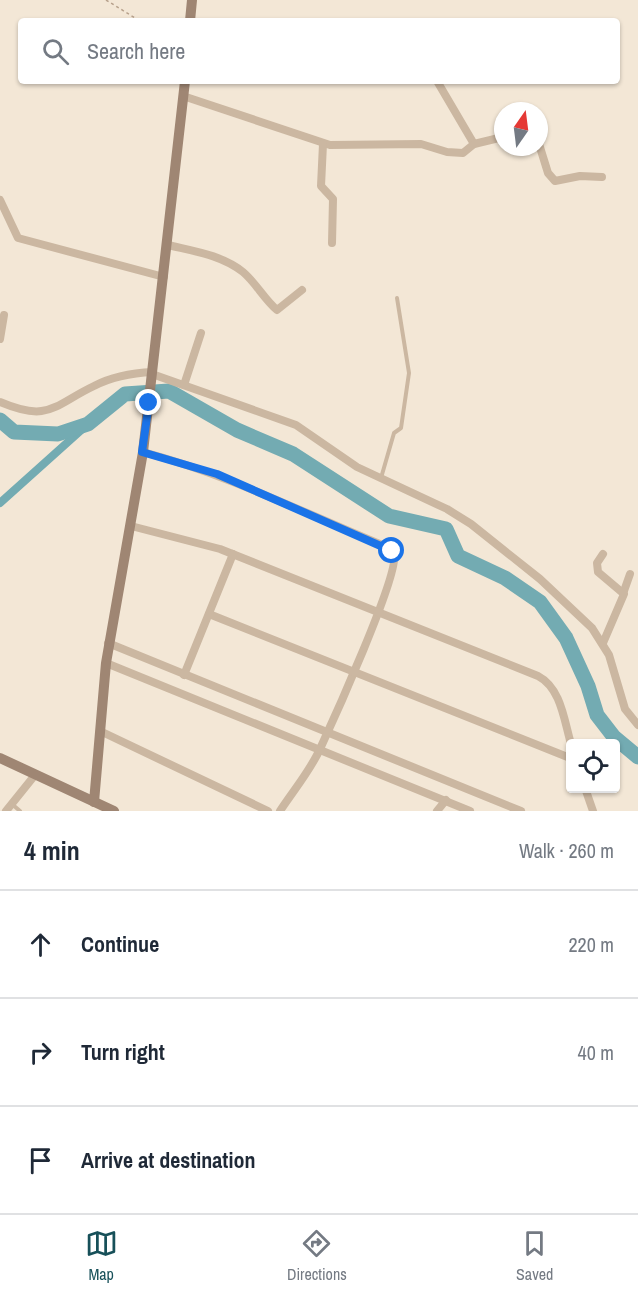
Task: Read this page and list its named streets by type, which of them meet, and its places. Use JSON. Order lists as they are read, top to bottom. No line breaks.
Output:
{"north":"top","page":{"search":"Search here","heading":["4 min","Walk · 260 m"],"list":[["Continue","220 m"],["Turn right","40 m"],"Arrive at destination"],"nav":["Map","Directions","Saved"]}}
